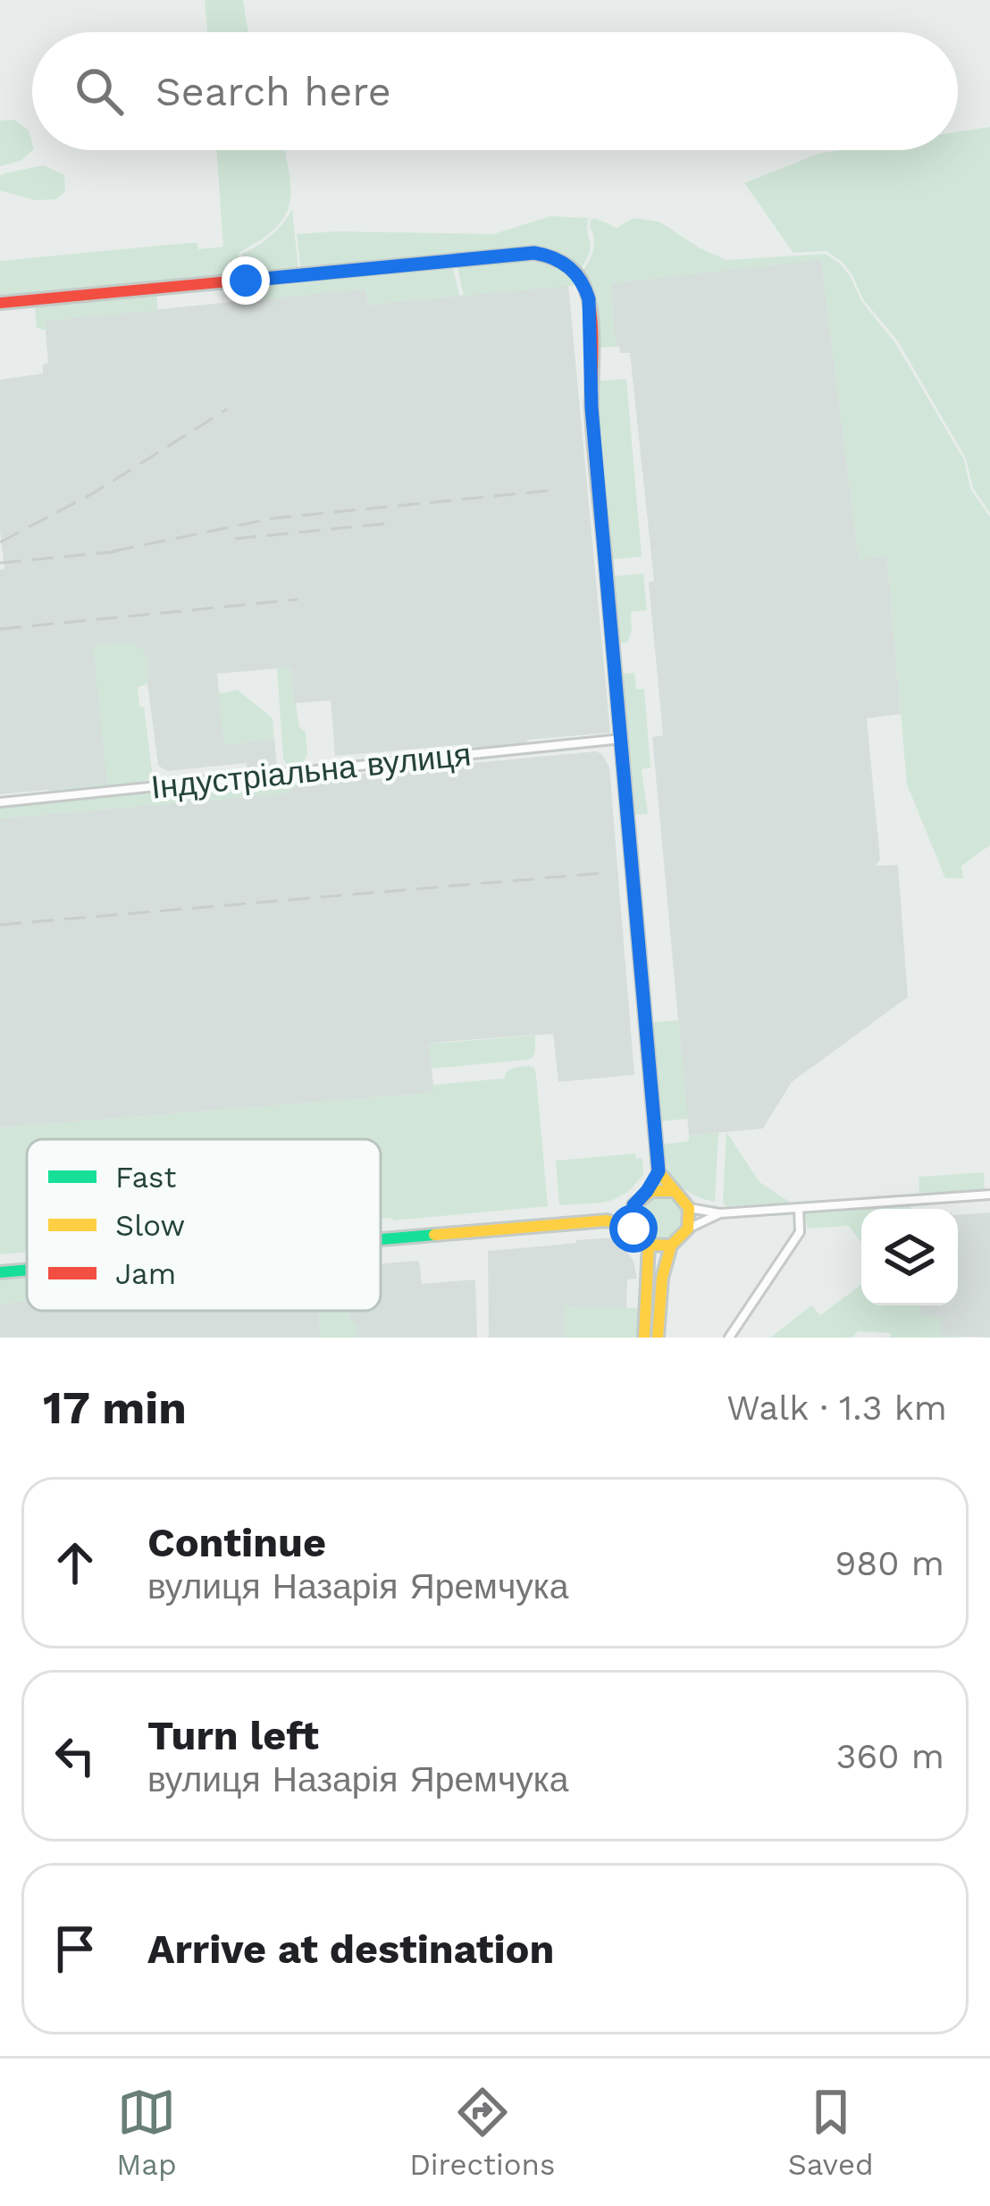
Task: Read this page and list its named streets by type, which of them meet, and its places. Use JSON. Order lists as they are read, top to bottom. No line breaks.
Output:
{"streets":{"street":["Індустріальна вулиця"]},"legend":["Fast","Slow","Jam"],"page":{"search":"Search here","heading":["17 min","Walk · 1.3 km"],"list":[["Continue","вулиця Назарія Яремчука","980 m"],["Turn left","вулиця Назарія Яремчука","360 m"],"Arrive at destination"],"nav":["Map","Directions","Saved"]}}
